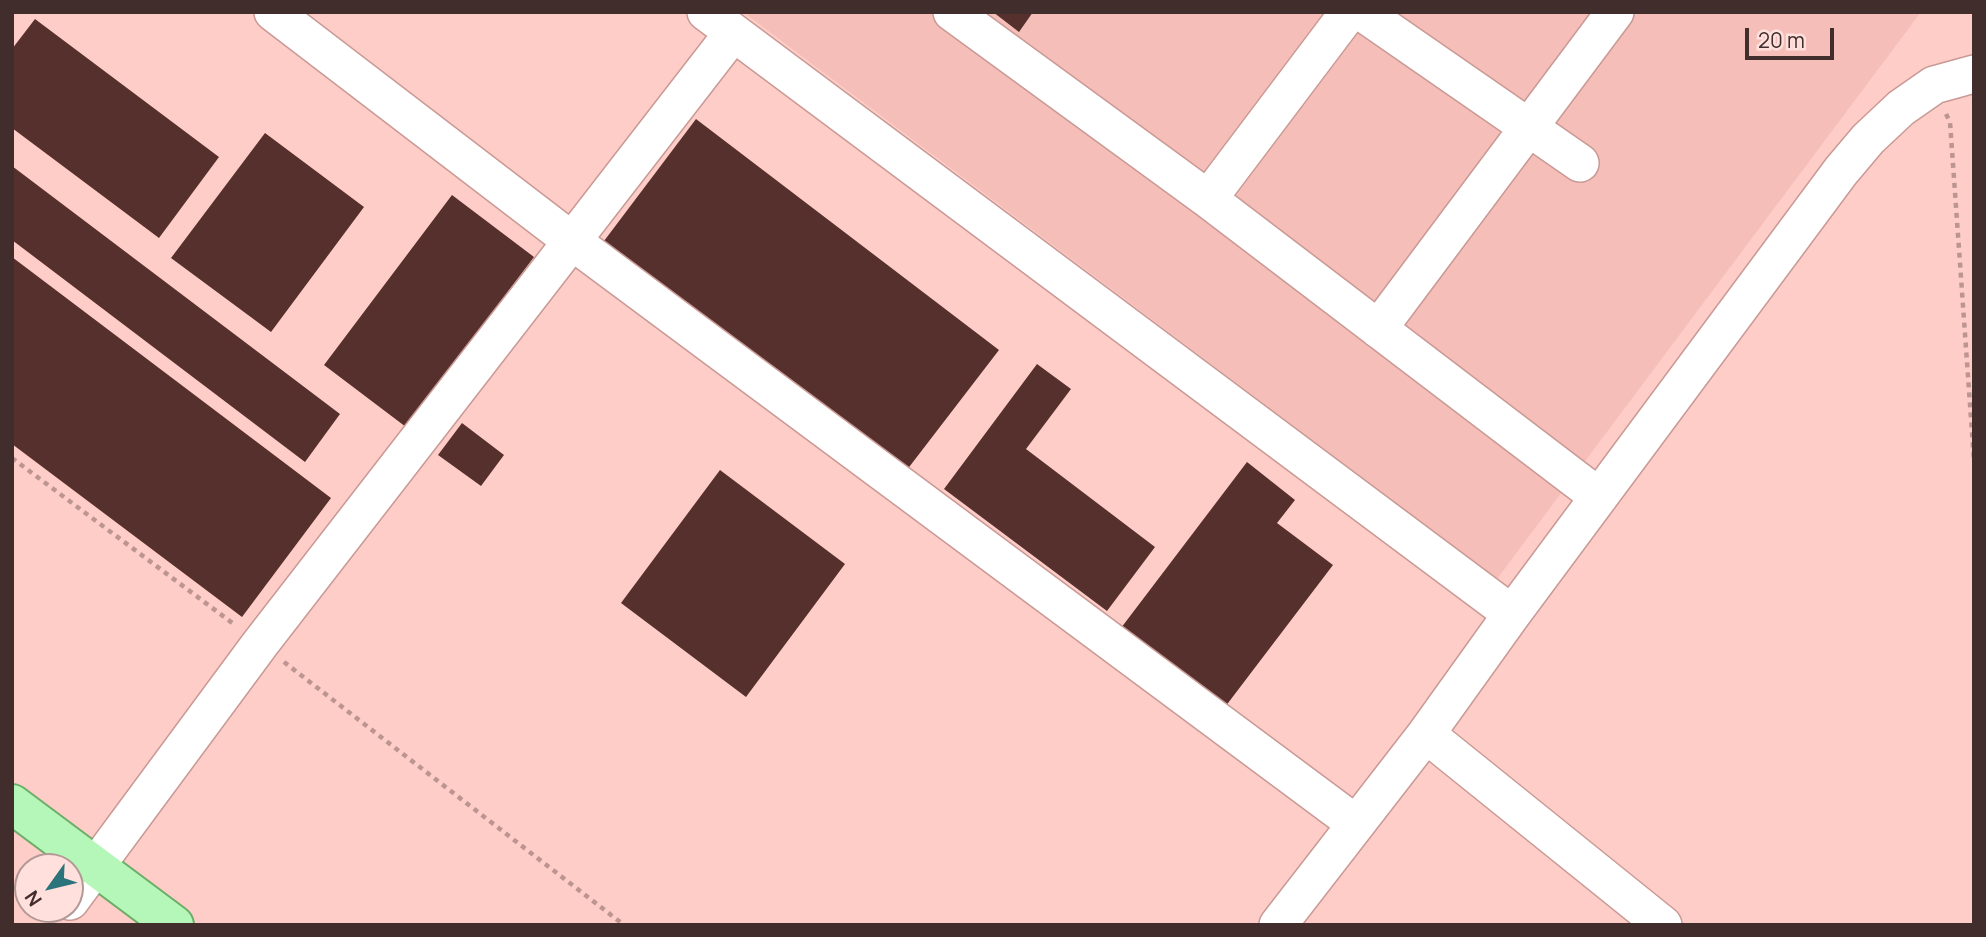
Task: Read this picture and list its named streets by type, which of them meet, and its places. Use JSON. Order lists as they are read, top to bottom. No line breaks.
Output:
{"scale_bar":"20 m","north":"bottom left"}
